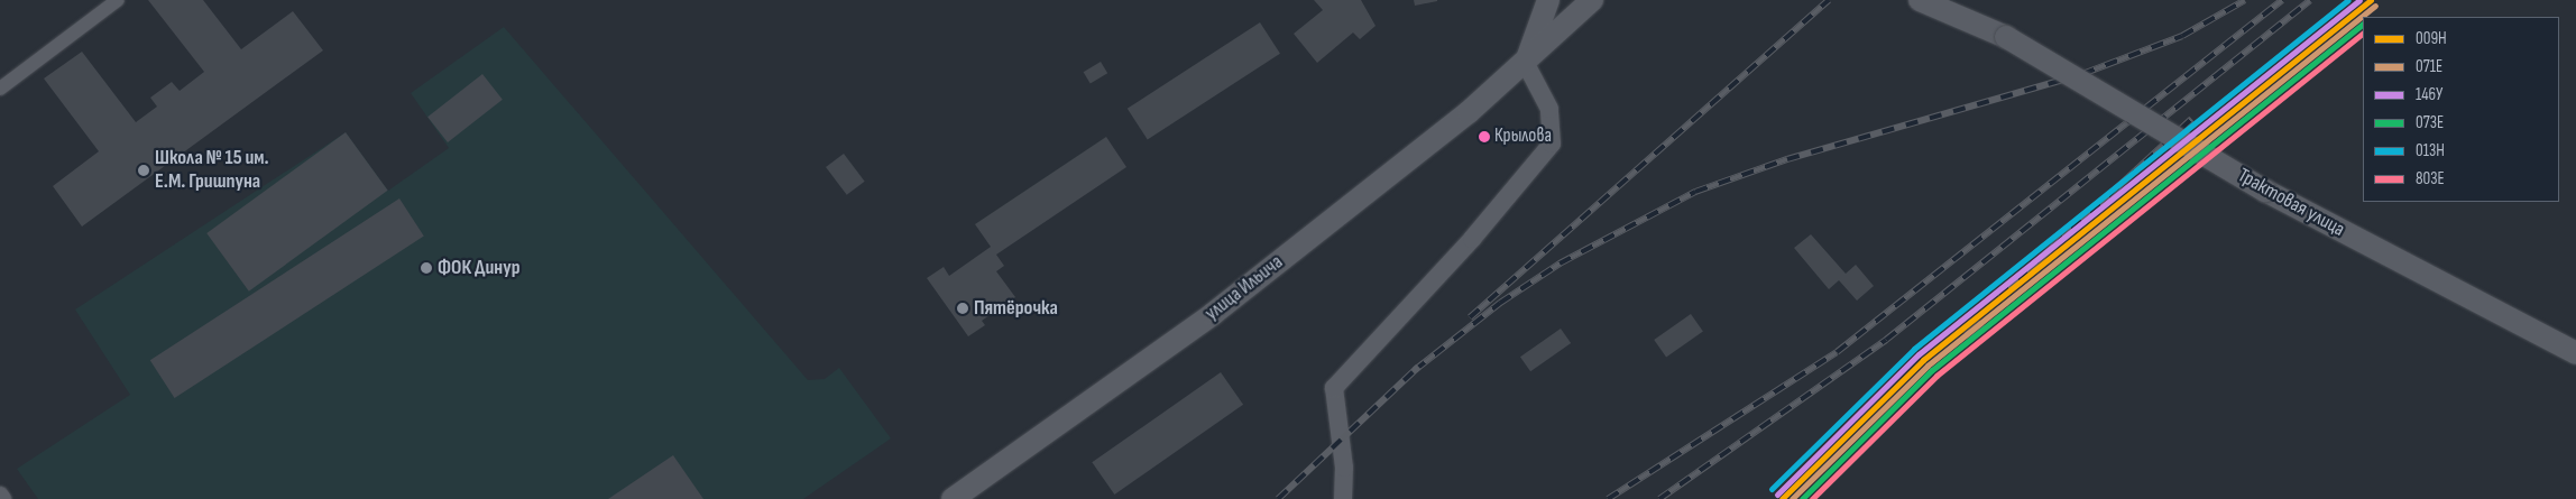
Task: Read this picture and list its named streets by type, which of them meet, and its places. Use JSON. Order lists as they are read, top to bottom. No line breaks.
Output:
{"streets":{"street":["Трактовая улица","улица Ильича"]},"places":["Крылова","Школа № 15 им. Е.М. Гришпуна","ФОК Динур","Пятёрочка"],"lines":["transit line 009Н","transit line 146У","transit line 013Н","transit line 071Е","transit line 073Е","transit line 803Е"],"legend":["009Н","071Е","146У","073Е","013Н","803Е"]}
